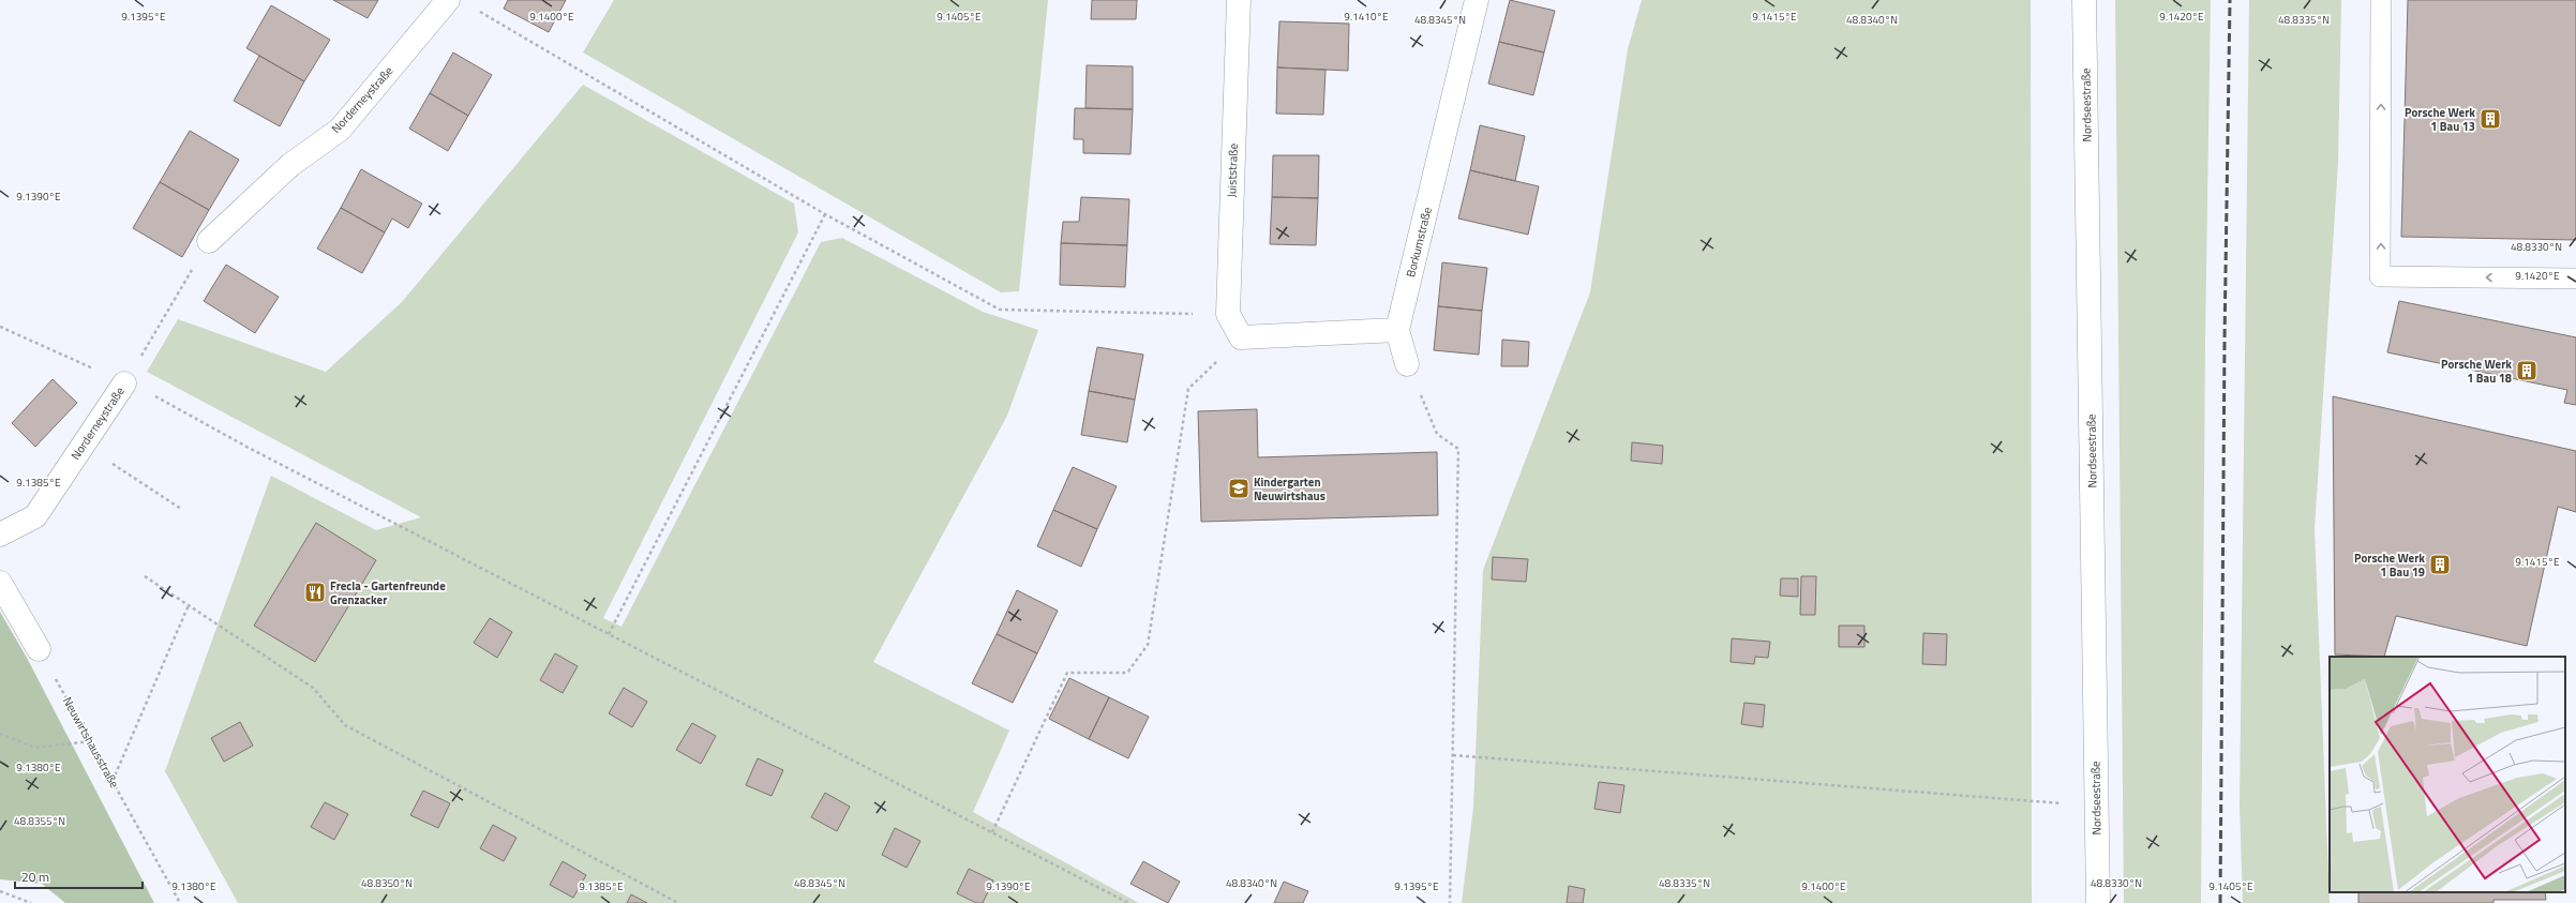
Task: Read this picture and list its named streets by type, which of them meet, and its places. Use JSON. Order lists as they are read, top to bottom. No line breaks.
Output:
{"streets":{"street":["Norderneystraße","Nordseestraße","Juiststraße","Borkumstraße"],"path":["Neuwirtshausstraße"]},"places":{"building":["Porsche Werk 1 Bau 13","Porsche Werk 1 Bau 18","Porsche Werk 1 Bau 19"],"school or university":["Kindergarten Neuwirtshaus"],"restaurant":["Frecla - Gartenfreunde Grenzacker"]},"scale_bar":"20 m","coordinates":["9.1410°E","9.1415°E","9.1395°E","9.1400°E","9.1405°E","9.1420°E","48.8345°N","48.8340°N","48.8335°N","9.1390°E","48.8330°N","9.1385°E","9.1380°E","48.8355°N","48.8350°N"]}
